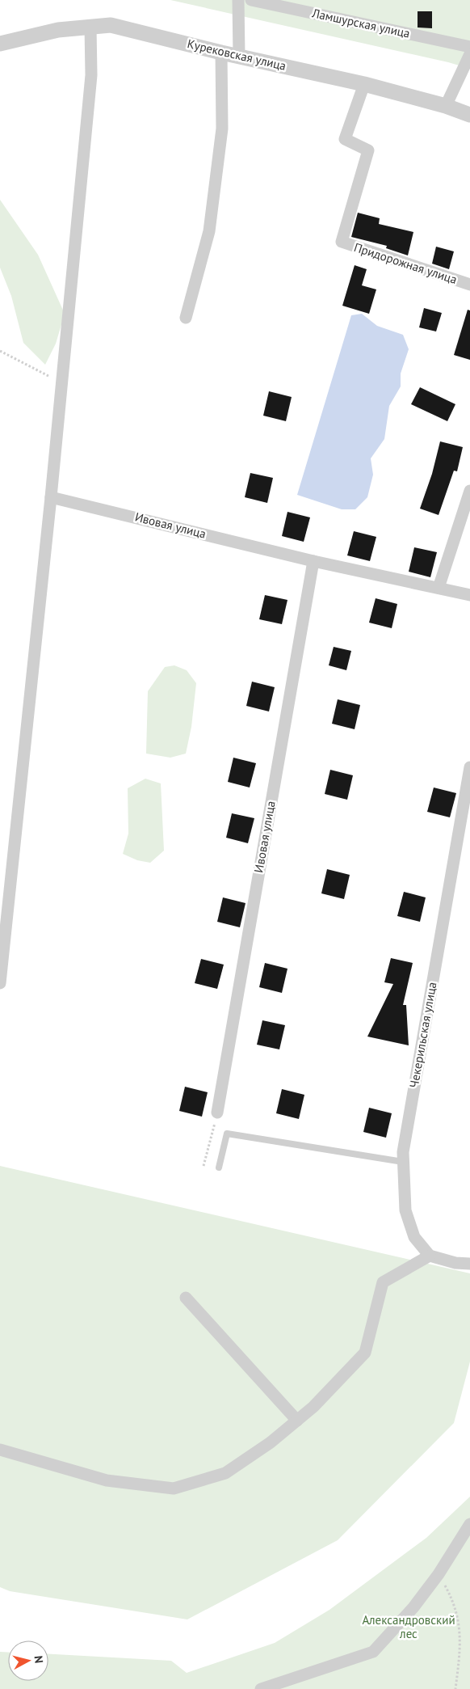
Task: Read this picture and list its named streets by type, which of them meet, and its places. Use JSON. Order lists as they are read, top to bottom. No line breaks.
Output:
{"streets":{"street":["Ламшурская улица","Курековская улица","Придорожная улица","Ивовая улица","Чекерильская улица"]},"crossings":[["Курековская улица","Придорожная улица"]],"parks":["Александровский лес"],"north":"right"}
